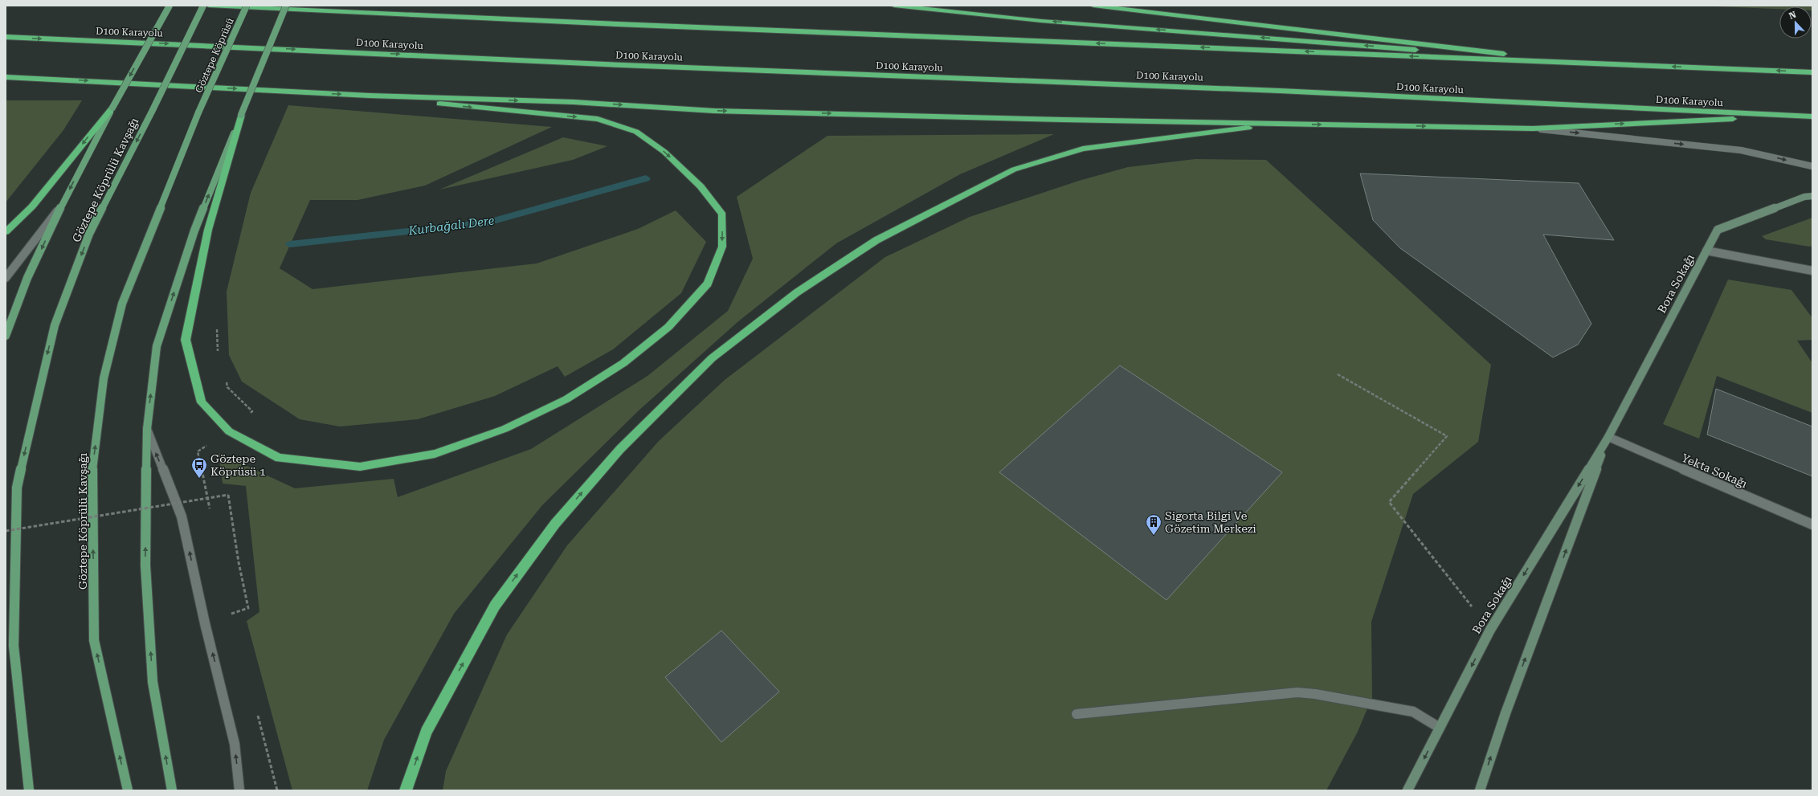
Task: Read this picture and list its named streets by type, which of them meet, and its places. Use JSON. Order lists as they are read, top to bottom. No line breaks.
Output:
{"streets":{"highway":["D100 Karayolu"],"main road":["Göztepe Köprüsü","Göztepe Köprülü Kavşağı","Bora Sokağı"],"street":["Yekta Sokağı"]},"crossings":[["Göztepe Köprüsü","Göztepe Köprülü Kavşağı"],["Bora Sokağı","Yekta Sokağı"]],"water":["Kurbağalı Dere"],"places":{"bus stop":["Göztepe Köprüsü 1"],"building":["Sigorta Bilgi Ve Gözetim Merkezi"]},"north":"top"}
